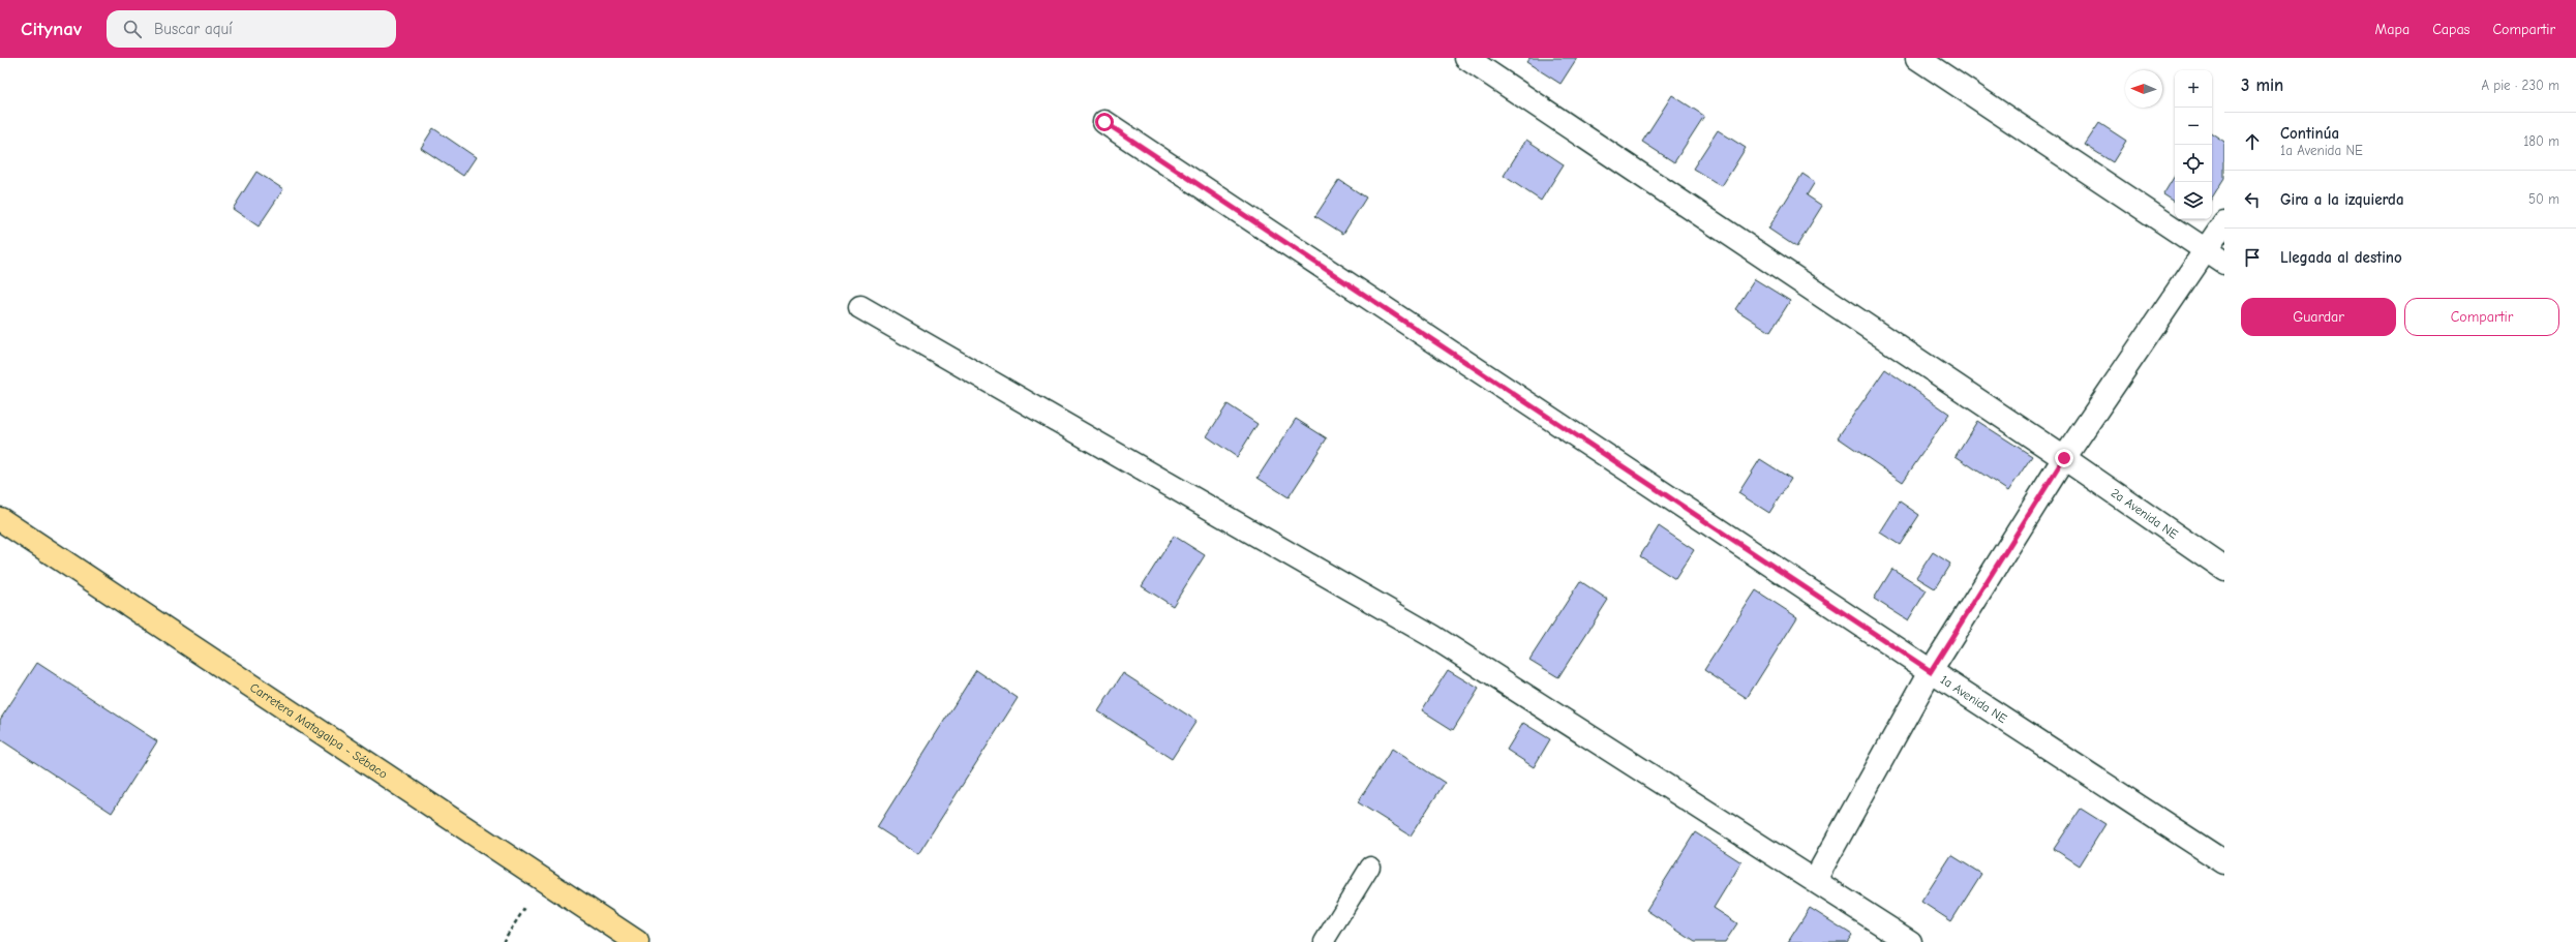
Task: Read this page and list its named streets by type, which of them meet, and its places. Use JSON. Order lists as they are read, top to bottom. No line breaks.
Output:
{"streets":{"main road":["Carretera Matagalpa - Sébaco"],"street":["2a Avenida NE","1a Avenida NE"]},"north":"left","page":{"header":"Citynav","search":"Buscar aquí","nav":["Mapa","Capas","Compartir"],"heading":["3 min","A pie · 230 m"],"map_buttons":["+","−"],"list":[["Continúa","1a Avenida NE","180 m"],["Gira a la izquierda","50 m"],"Llegada al destino"],"buttons":["Guardar","Compartir"]}}
